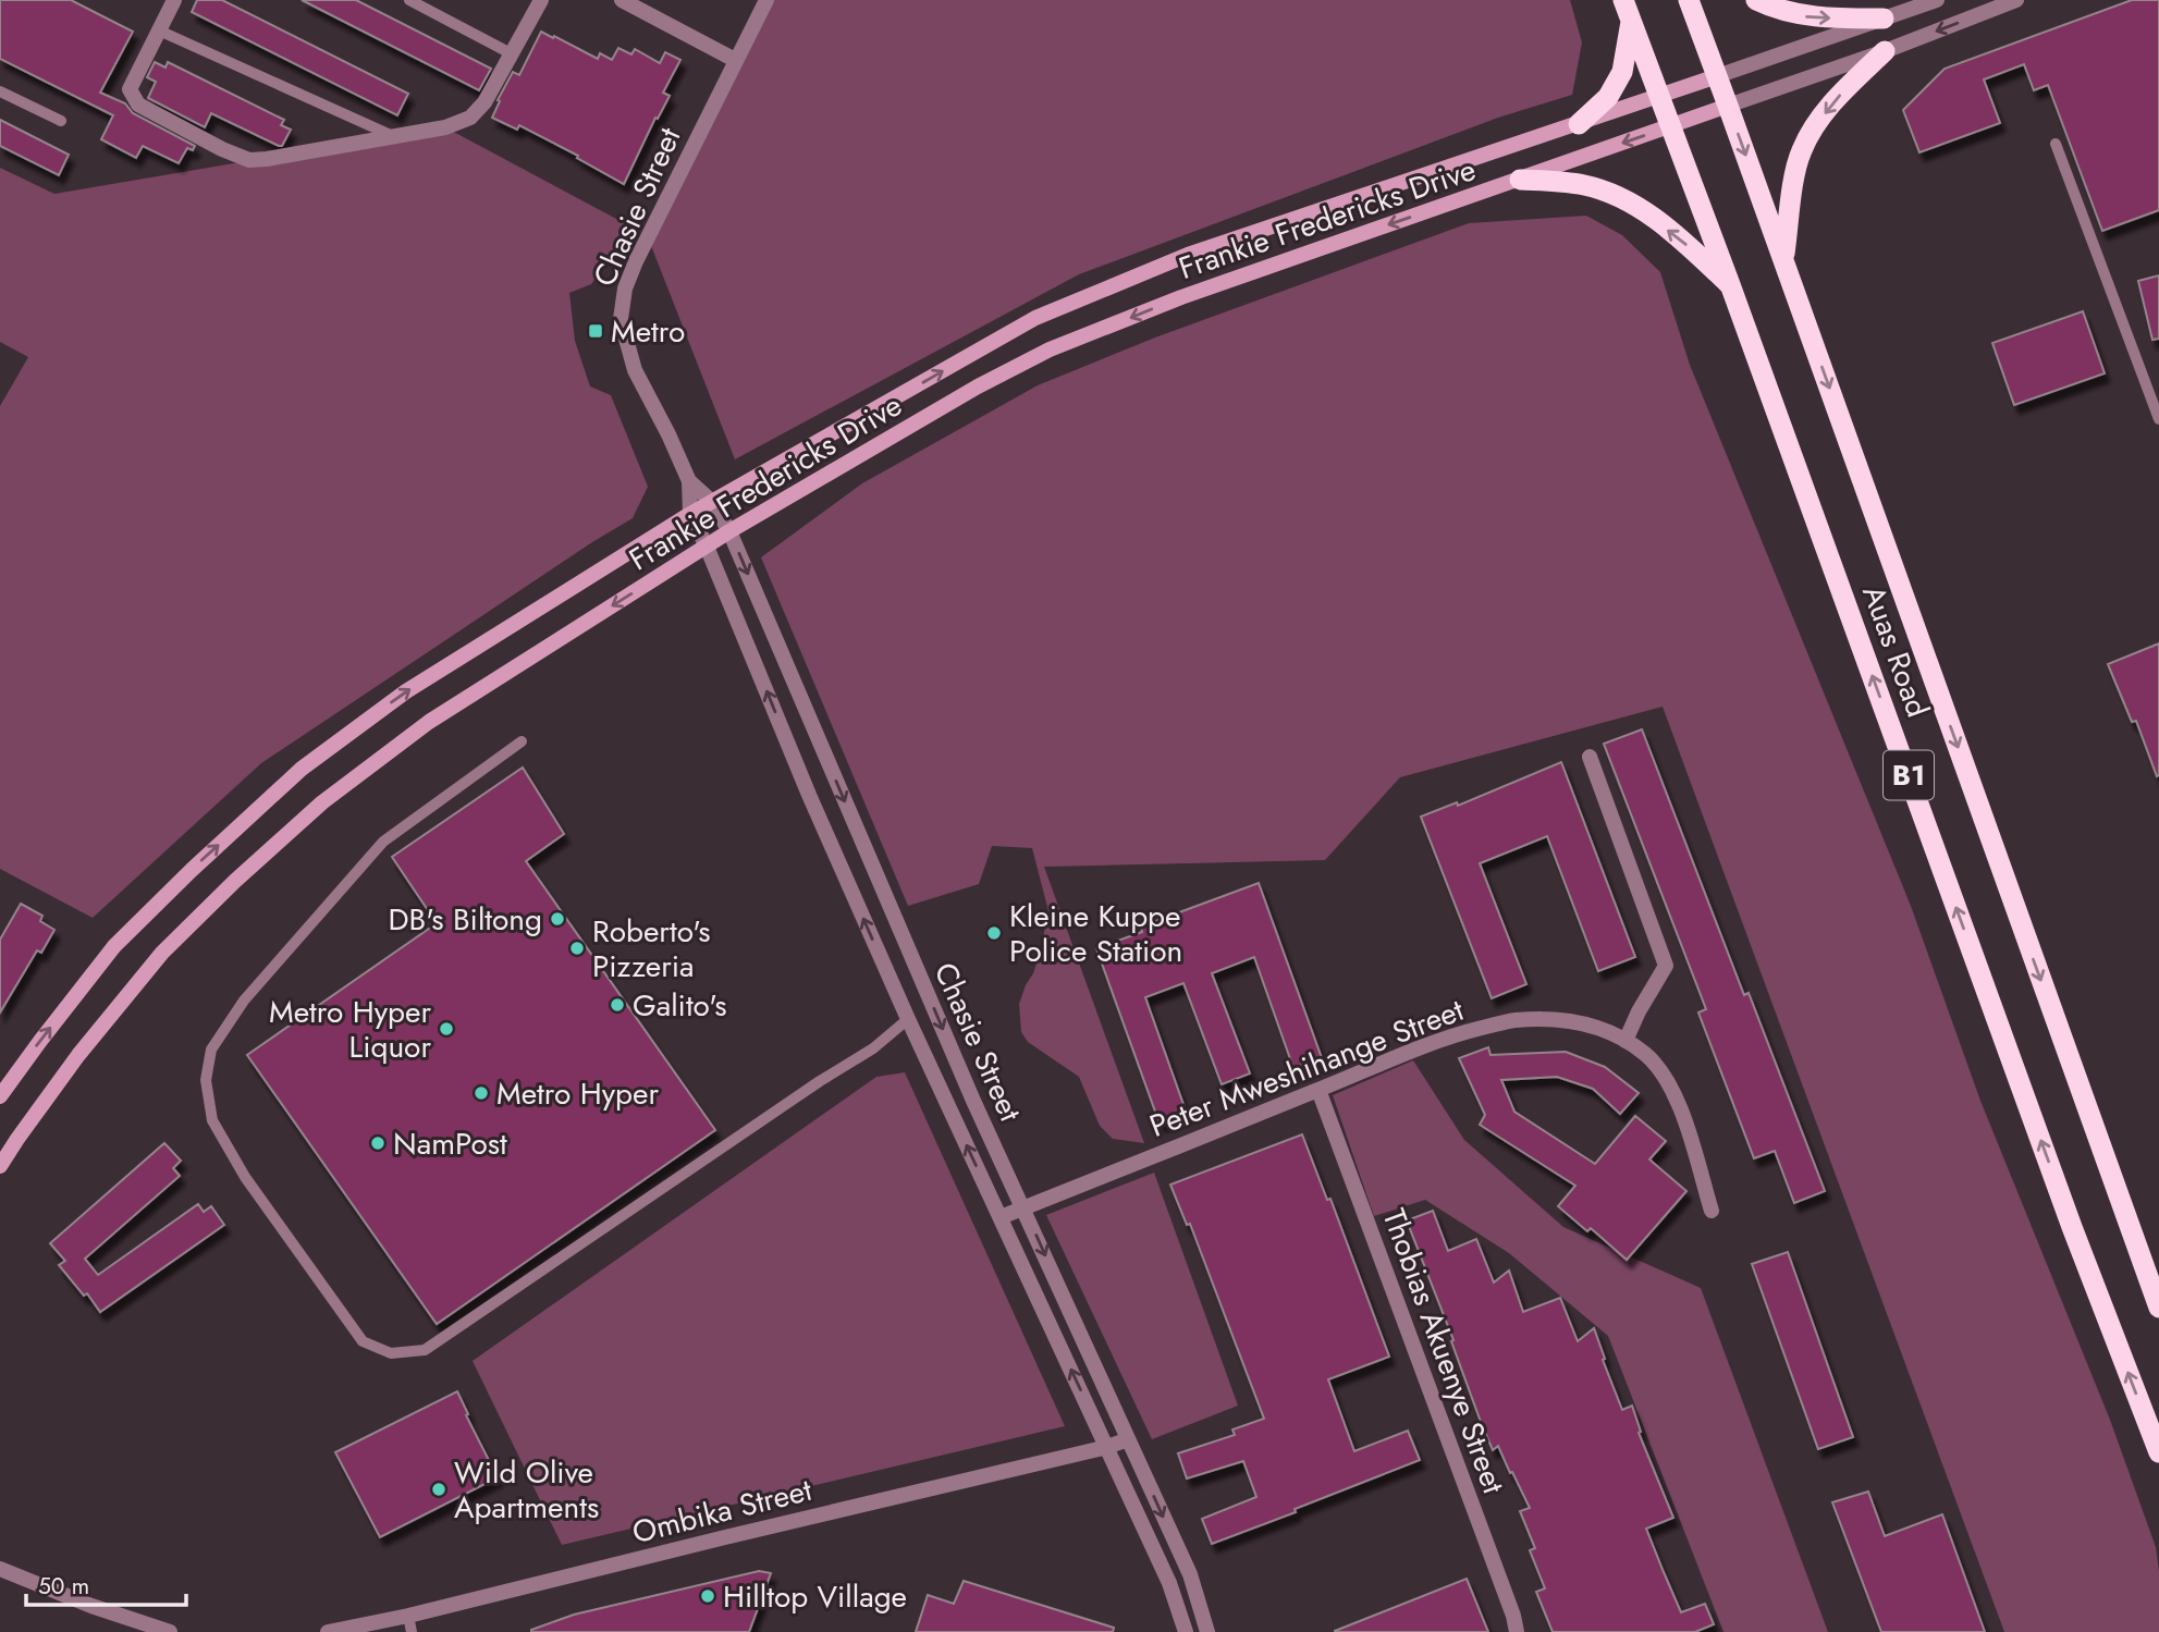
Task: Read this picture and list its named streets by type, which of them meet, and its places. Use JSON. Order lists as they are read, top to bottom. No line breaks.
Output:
{"streets":{"highway":["Auas Road","B1"],"main road":["Frankie Fredericks Drive"],"street":["Chasie Street","Peter Mweshihange Street","Thobias Akuenye Street","Ombika Street"]},"crossings":[["Chasie Street","Frankie Fredericks Drive"],["Chasie Street","Peter Mweshihange Street"],["Chasie Street","Ombika Street"],["Frankie Fredericks Drive","Auas Road"],["Peter Mweshihange Street","Thobias Akuenye Street"]],"places":{"transit":["Metro"],"other":["DB's Biltong","Kleine Kuppe Police Station","Roberto's Pizzeria","Galito's","Metro Hyper Liquor","Metro Hyper","NamPost","Wild Olive Apartments","Hilltop Village"]},"scale_bar":"50 m"}
